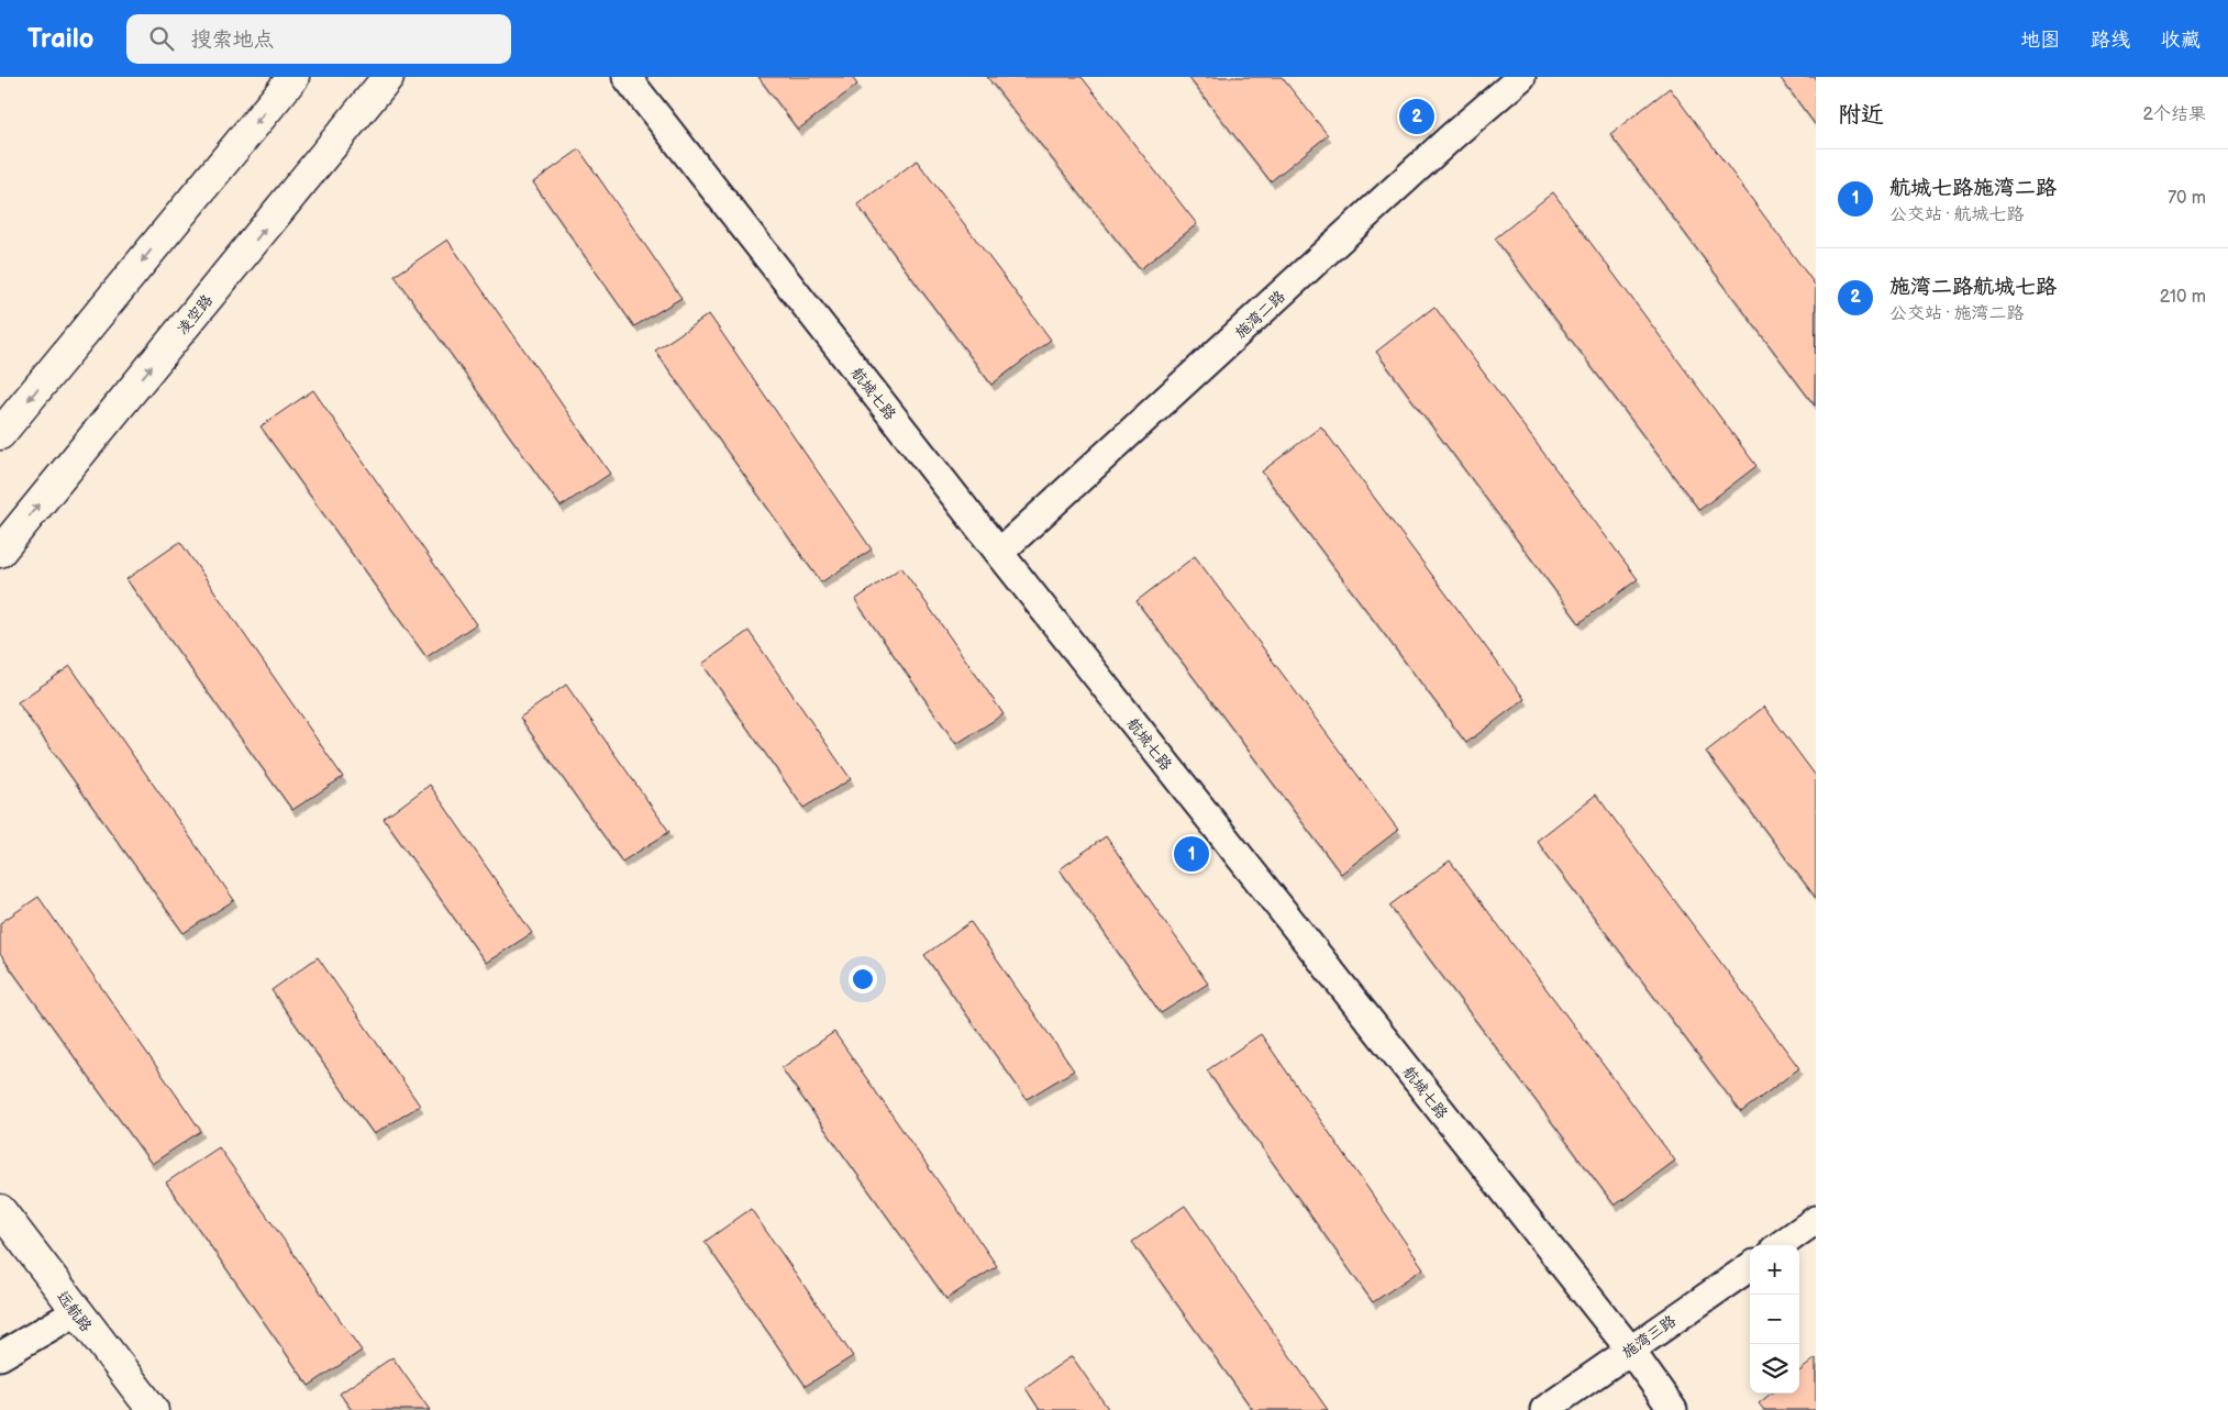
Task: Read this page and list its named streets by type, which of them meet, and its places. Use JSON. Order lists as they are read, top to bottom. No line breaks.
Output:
{"streets":{"main road":["凌空路","远航路"],"street":["施湾二路","航城七路","施湾三路"]},"crossings":[["施湾二路","航城七路"],["航城七路","施湾三路"]],"page":{"header":"Trailo","search":"搜索地点","nav":["地图","路线","收藏"],"heading":["附近","2个结果"],"pins":["2","1"],"list":[{"mark":"1","name":"航城七路施湾二路","note":"公交站 · 航城七路","value":"70 m"},{"mark":"2","name":"施湾二路航城七路","note":"公交站 · 施湾二路","value":"210 m"}],"map_buttons":["+","−"]}}
